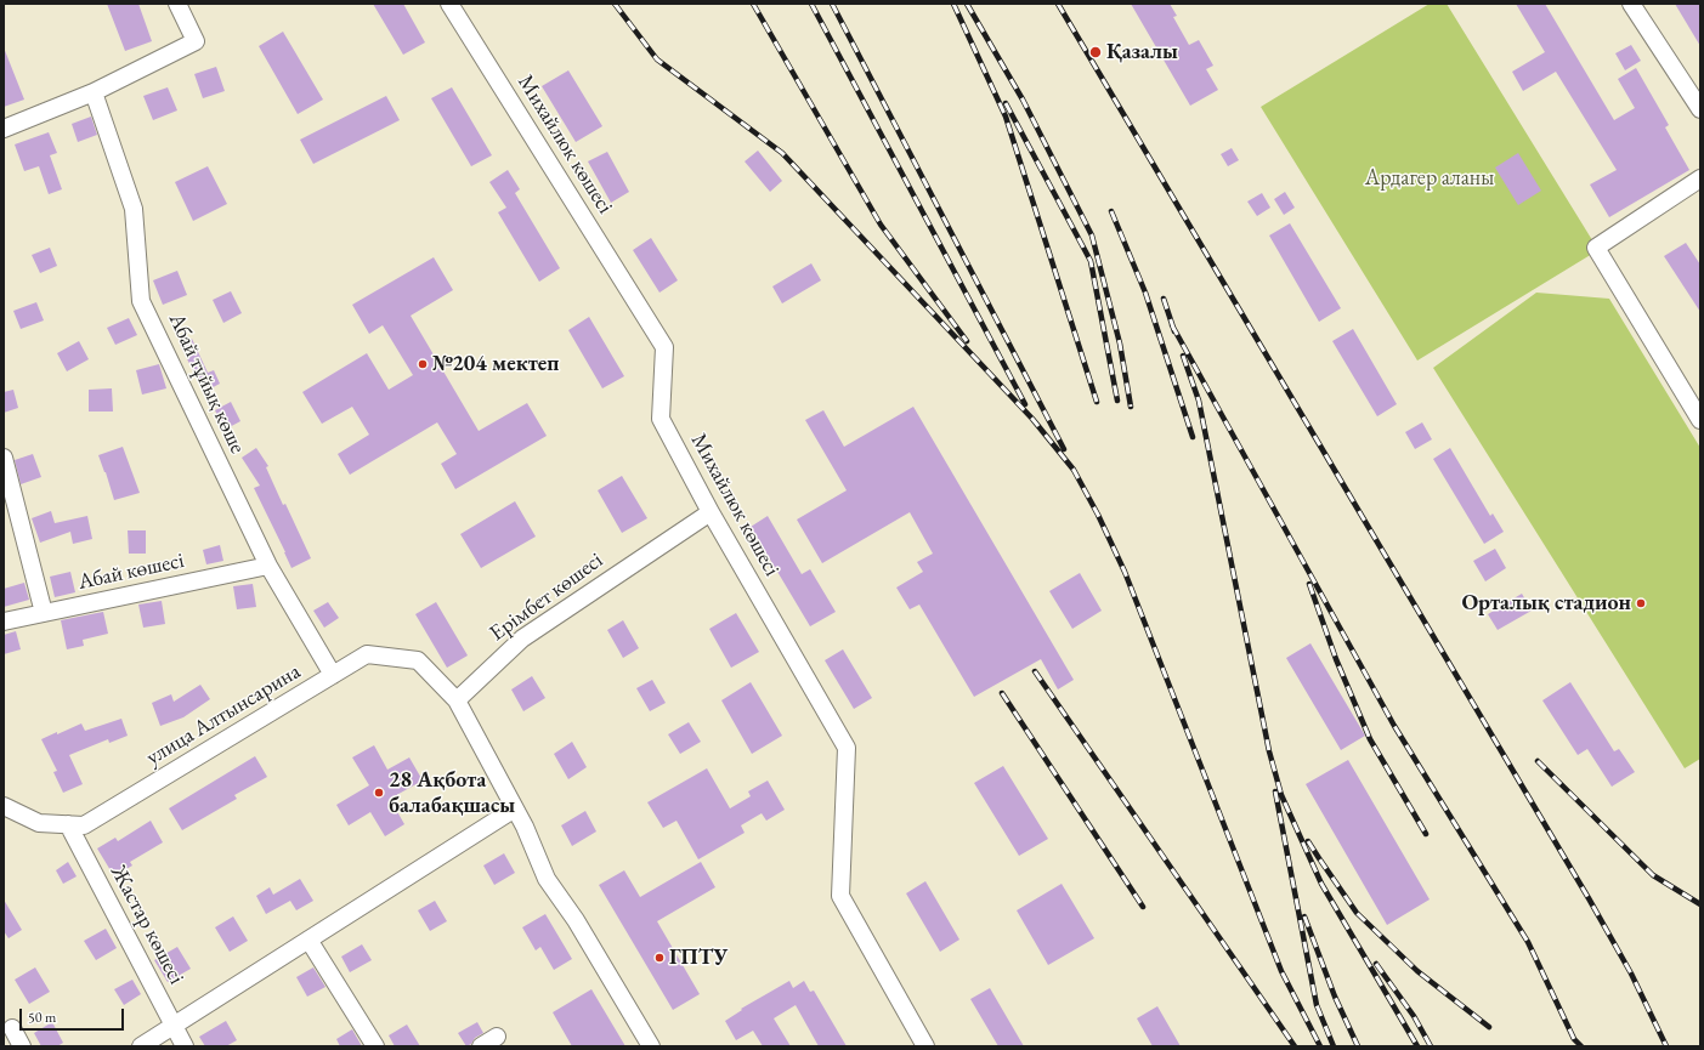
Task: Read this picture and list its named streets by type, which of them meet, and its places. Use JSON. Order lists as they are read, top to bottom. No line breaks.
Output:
{"streets":{"street":["Михайлюк көшесі","Абай тұйық көше","Абай көшесі","Ерімбет көшесі","улица Алтынсарина","Жастар көшесі"]},"crossings":[["Михайлюк көшесі","Ерімбет көшесі"],["Абай тұйық көше","Абай көшесі"],["Абай тұйық көше","улица Алтынсарина"],["Ерімбет көшесі","улица Алтынсарина"],["улица Алтынсарина","Жастар көшесі"]],"parks":["Ардагер аланы"],"places":["Қазалы","№204 мектеп","Орталық стадион","28 Ақбота балабақшасы","ГПТУ"],"scale_bar":"50 m"}
